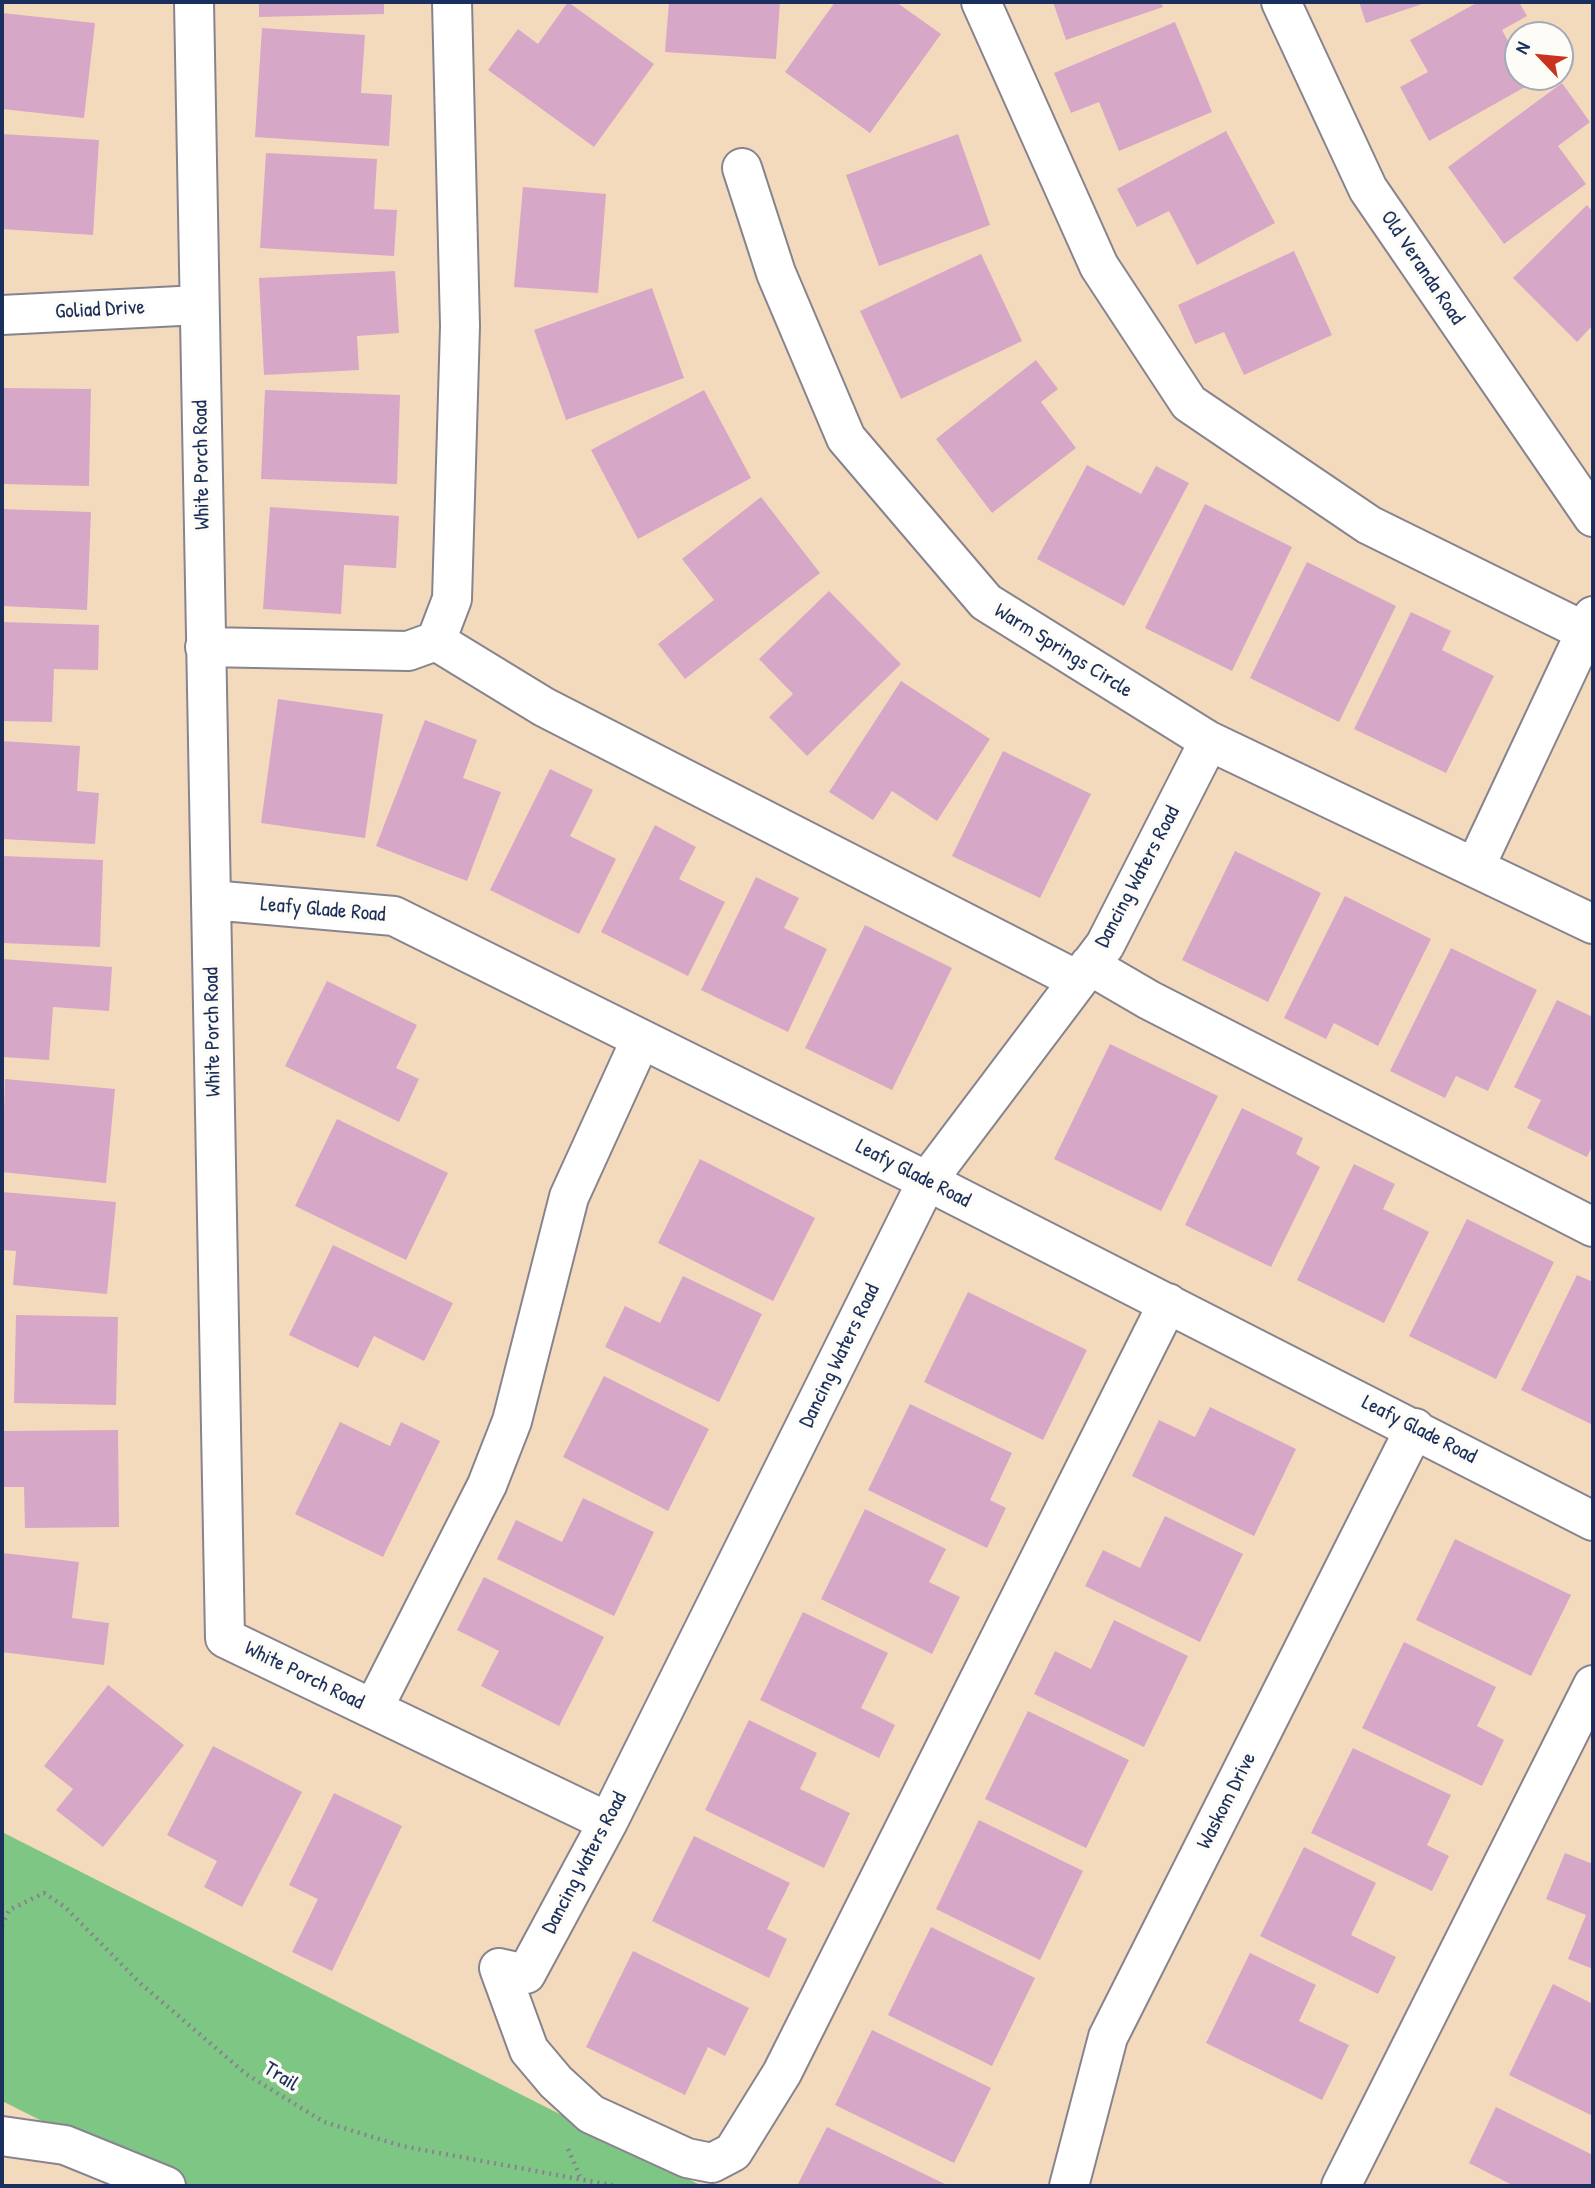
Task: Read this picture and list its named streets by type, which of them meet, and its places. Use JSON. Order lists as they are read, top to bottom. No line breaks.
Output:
{"streets":{"street":["Old Veranda Road","Goliad Drive","White Porch Road","Warm Springs Circle","Dancing Waters Road","Leafy Glade Road","Waskom Drive"],"path":["Trail"]},"crossings":[["Goliad Drive","White Porch Road"],["White Porch Road","Dancing Waters Road"],["White Porch Road","Leafy Glade Road"],["Warm Springs Circle","Dancing Waters Road"],["Dancing Waters Road","Leafy Glade Road"],["Leafy Glade Road","Waskom Drive"]],"north":"top left"}
